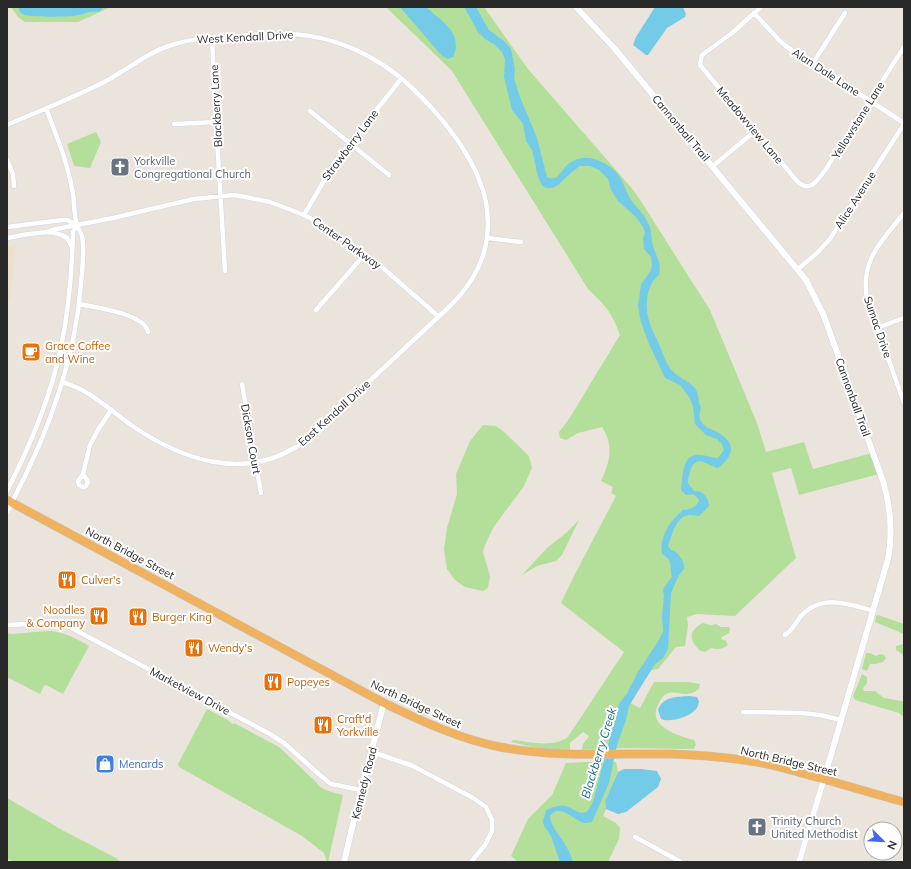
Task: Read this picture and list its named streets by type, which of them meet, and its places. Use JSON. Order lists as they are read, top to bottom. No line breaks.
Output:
{"streets":{"highway":["North Bridge Street"],"main road":["Cannonball Trail","Kennedy Road"],"street":["West Kendall Drive","Alan Dale Lane","Blackberry Lane","Yellowstone Lane","Meadowview Lane","Strawberry Lane","Alice Avenue","Center Parkway","Sumac Drive","East Kendall Drive","Dickson Court","Marketview Drive"]},"crossings":[["West Kendall Drive","Blackberry Lane"],["West Kendall Drive","Strawberry Lane"],["West Kendall Drive","East Kendall Drive"],["Alan Dale Lane","Yellowstone Lane"],["Alan Dale Lane","Meadowview Lane"],["Alan Dale Lane","Alice Avenue"],["Blackberry Lane","Center Parkway"],["Yellowstone Lane","Meadowview Lane"],["Cannonball Trail","Alice Avenue"],["Cannonball Trail","North Bridge Street"],["Strawberry Lane","Center Parkway"],["Center Parkway","East Kendall Drive"],["East Kendall Drive","Dickson Court"],["North Bridge Street","Kennedy Road"],["Marketview Drive","Kennedy Road"]],"water":["Blackberry Creek"],"places":{"church":["Yorkville Congregational Church","Trinity Church United Methodist"],"cafe":["Grace Coffee and Wine"],"restaurant":["Culver's","Noodles & Company","Burger King","Wendy's","Popeyes","Craft'd Yorkville"],"shop":["Menards"]},"north":"bottom right"}
